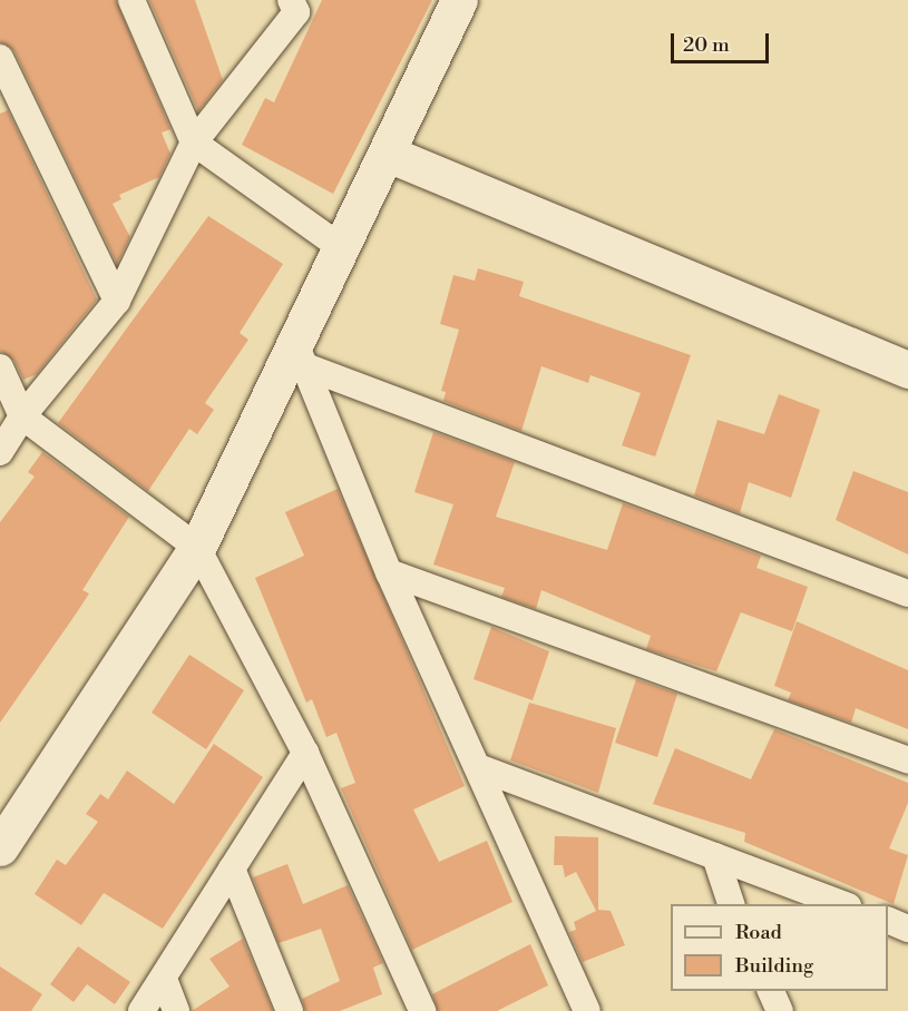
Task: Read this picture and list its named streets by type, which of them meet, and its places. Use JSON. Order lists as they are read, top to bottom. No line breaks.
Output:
{"legend":["Road","Building"],"scale_bar":"20 m"}
